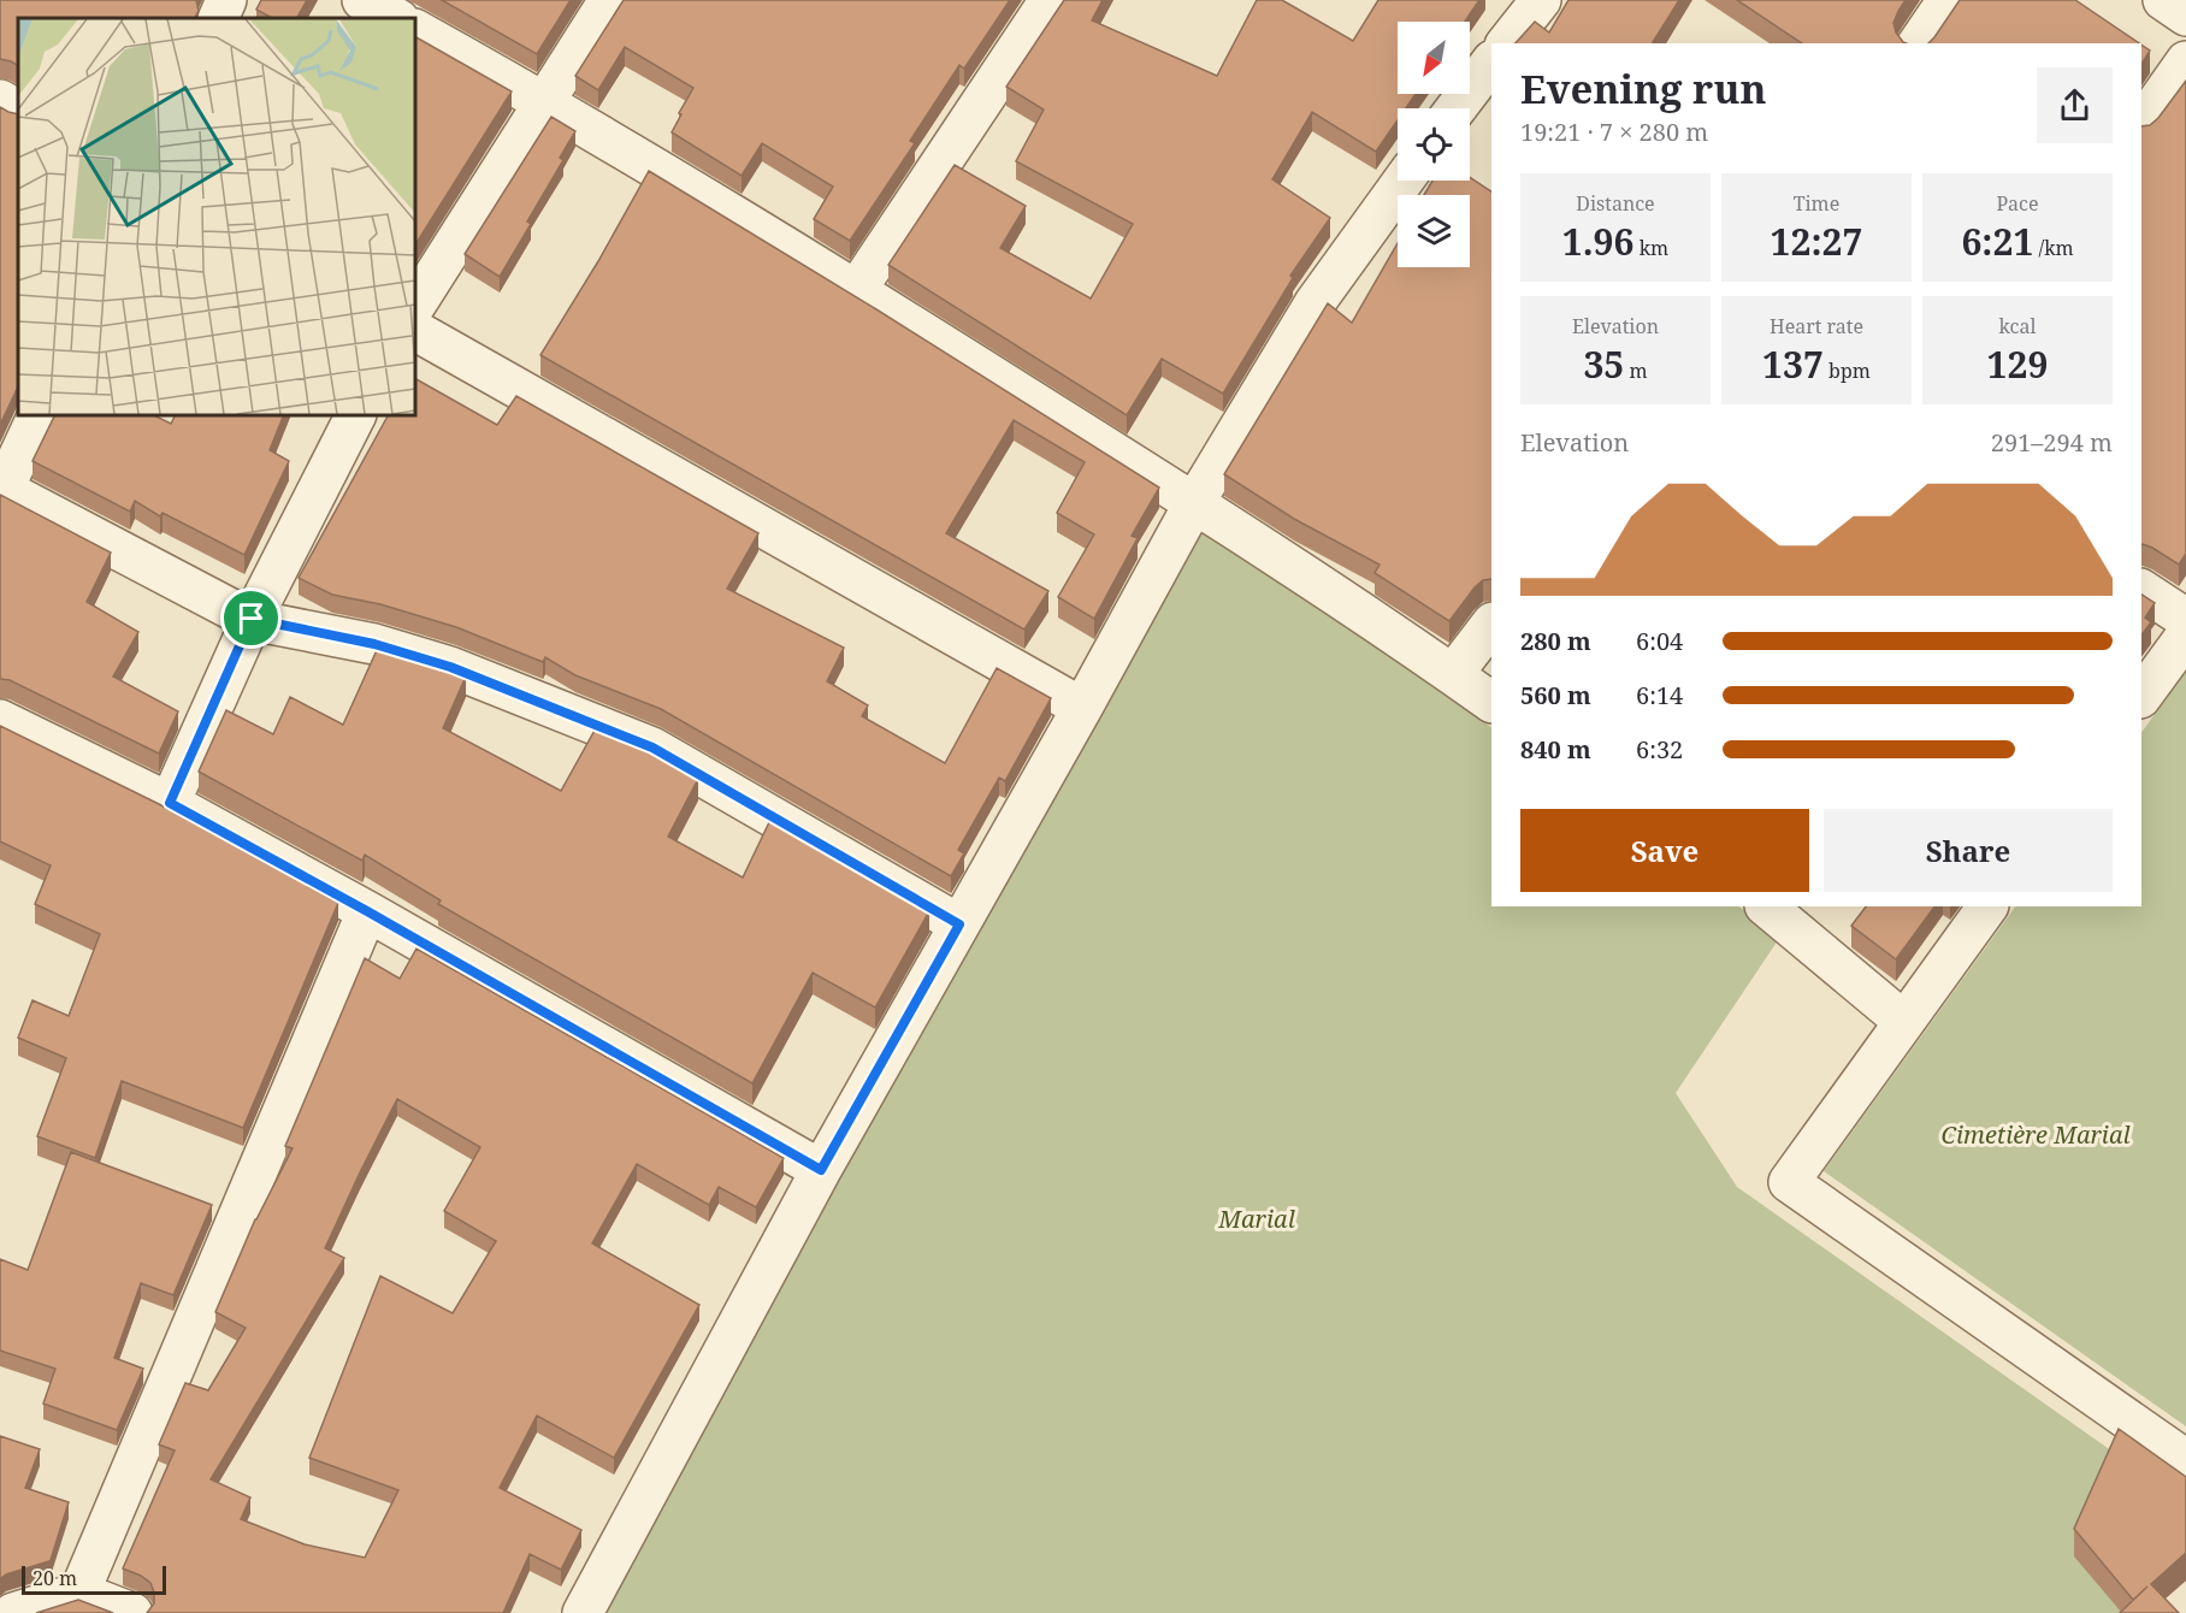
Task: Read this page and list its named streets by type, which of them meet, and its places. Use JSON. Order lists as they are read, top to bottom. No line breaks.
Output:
{"parks":["Cimetière Marial","Marial"],"scale_bar":"20 m","north":"bottom left","page":{"heading":["Evening run","19:21 · 7 × 280 m"],"stats":[["Distance","1.96 km"],["Time","12:27"],["Pace","6:21 /km"],["Elevation","35 m"],["Heart rate","137 bpm"],["kcal","129"]],"chart":["Elevation","291–294 m"],"list":[{"name":"280 m","note":"6:04"},{"name":"560 m","note":"6:14"},{"name":"840 m","note":"6:32"}],"buttons":["Save","Share"],"scale":"20 m"}}
